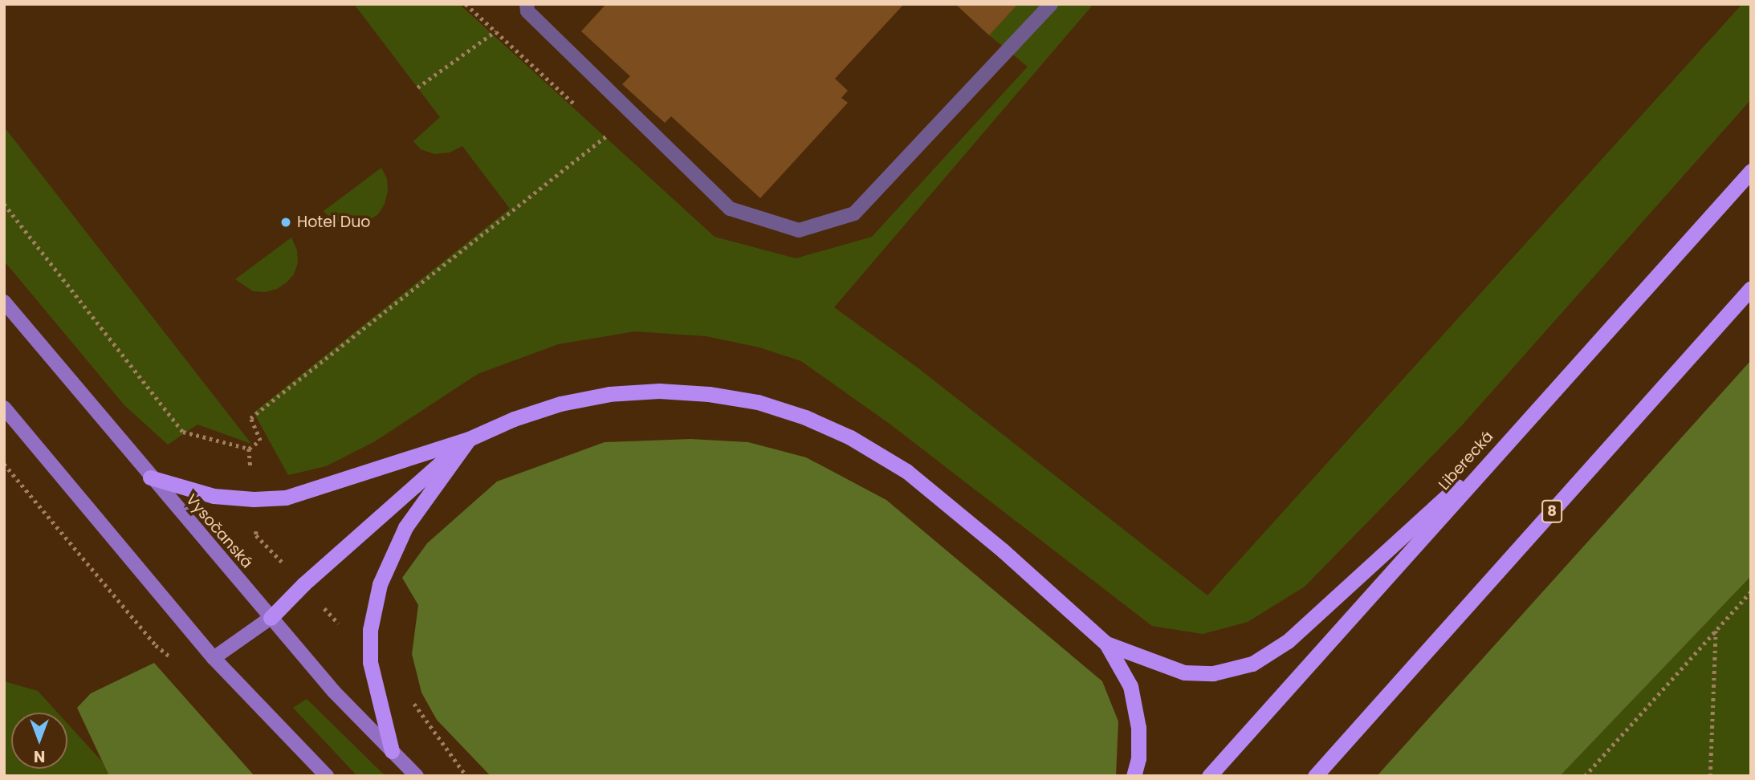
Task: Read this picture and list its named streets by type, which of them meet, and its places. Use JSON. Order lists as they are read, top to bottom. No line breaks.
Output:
{"streets":{"highway":["Liberecká","8"],"main road":["Vysočanská"]},"places":["Hotel Duo"],"north":"bottom"}
